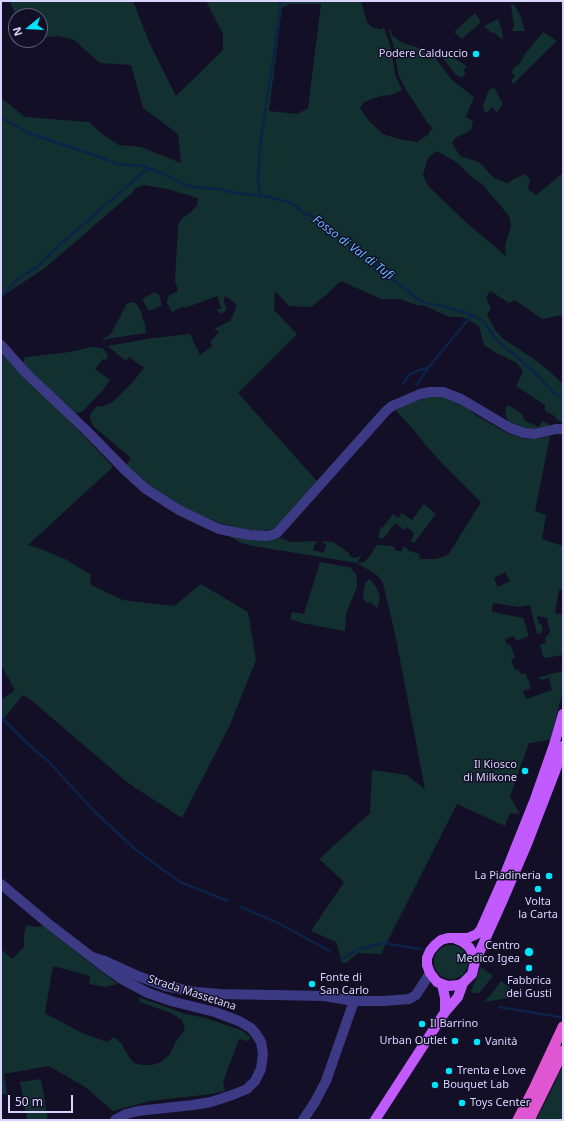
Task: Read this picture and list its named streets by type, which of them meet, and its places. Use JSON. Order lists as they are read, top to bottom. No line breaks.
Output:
{"streets":{"street":["Strada Massetana"]},"water":["Fosso di Val di Tufi"],"places":["Podere Calduccio","Il Kiosco di Milkone","La Piadineria","Volta la Carta","Centro Medico Igea","Fabbrica dei Gusti","Fonte di San Carlo","Il Barrino","Urban Outlet","Vanità","Trenta e Love","Bouquet Lab","Toys Center"],"scale_bar":"50 m","north":"left"}
